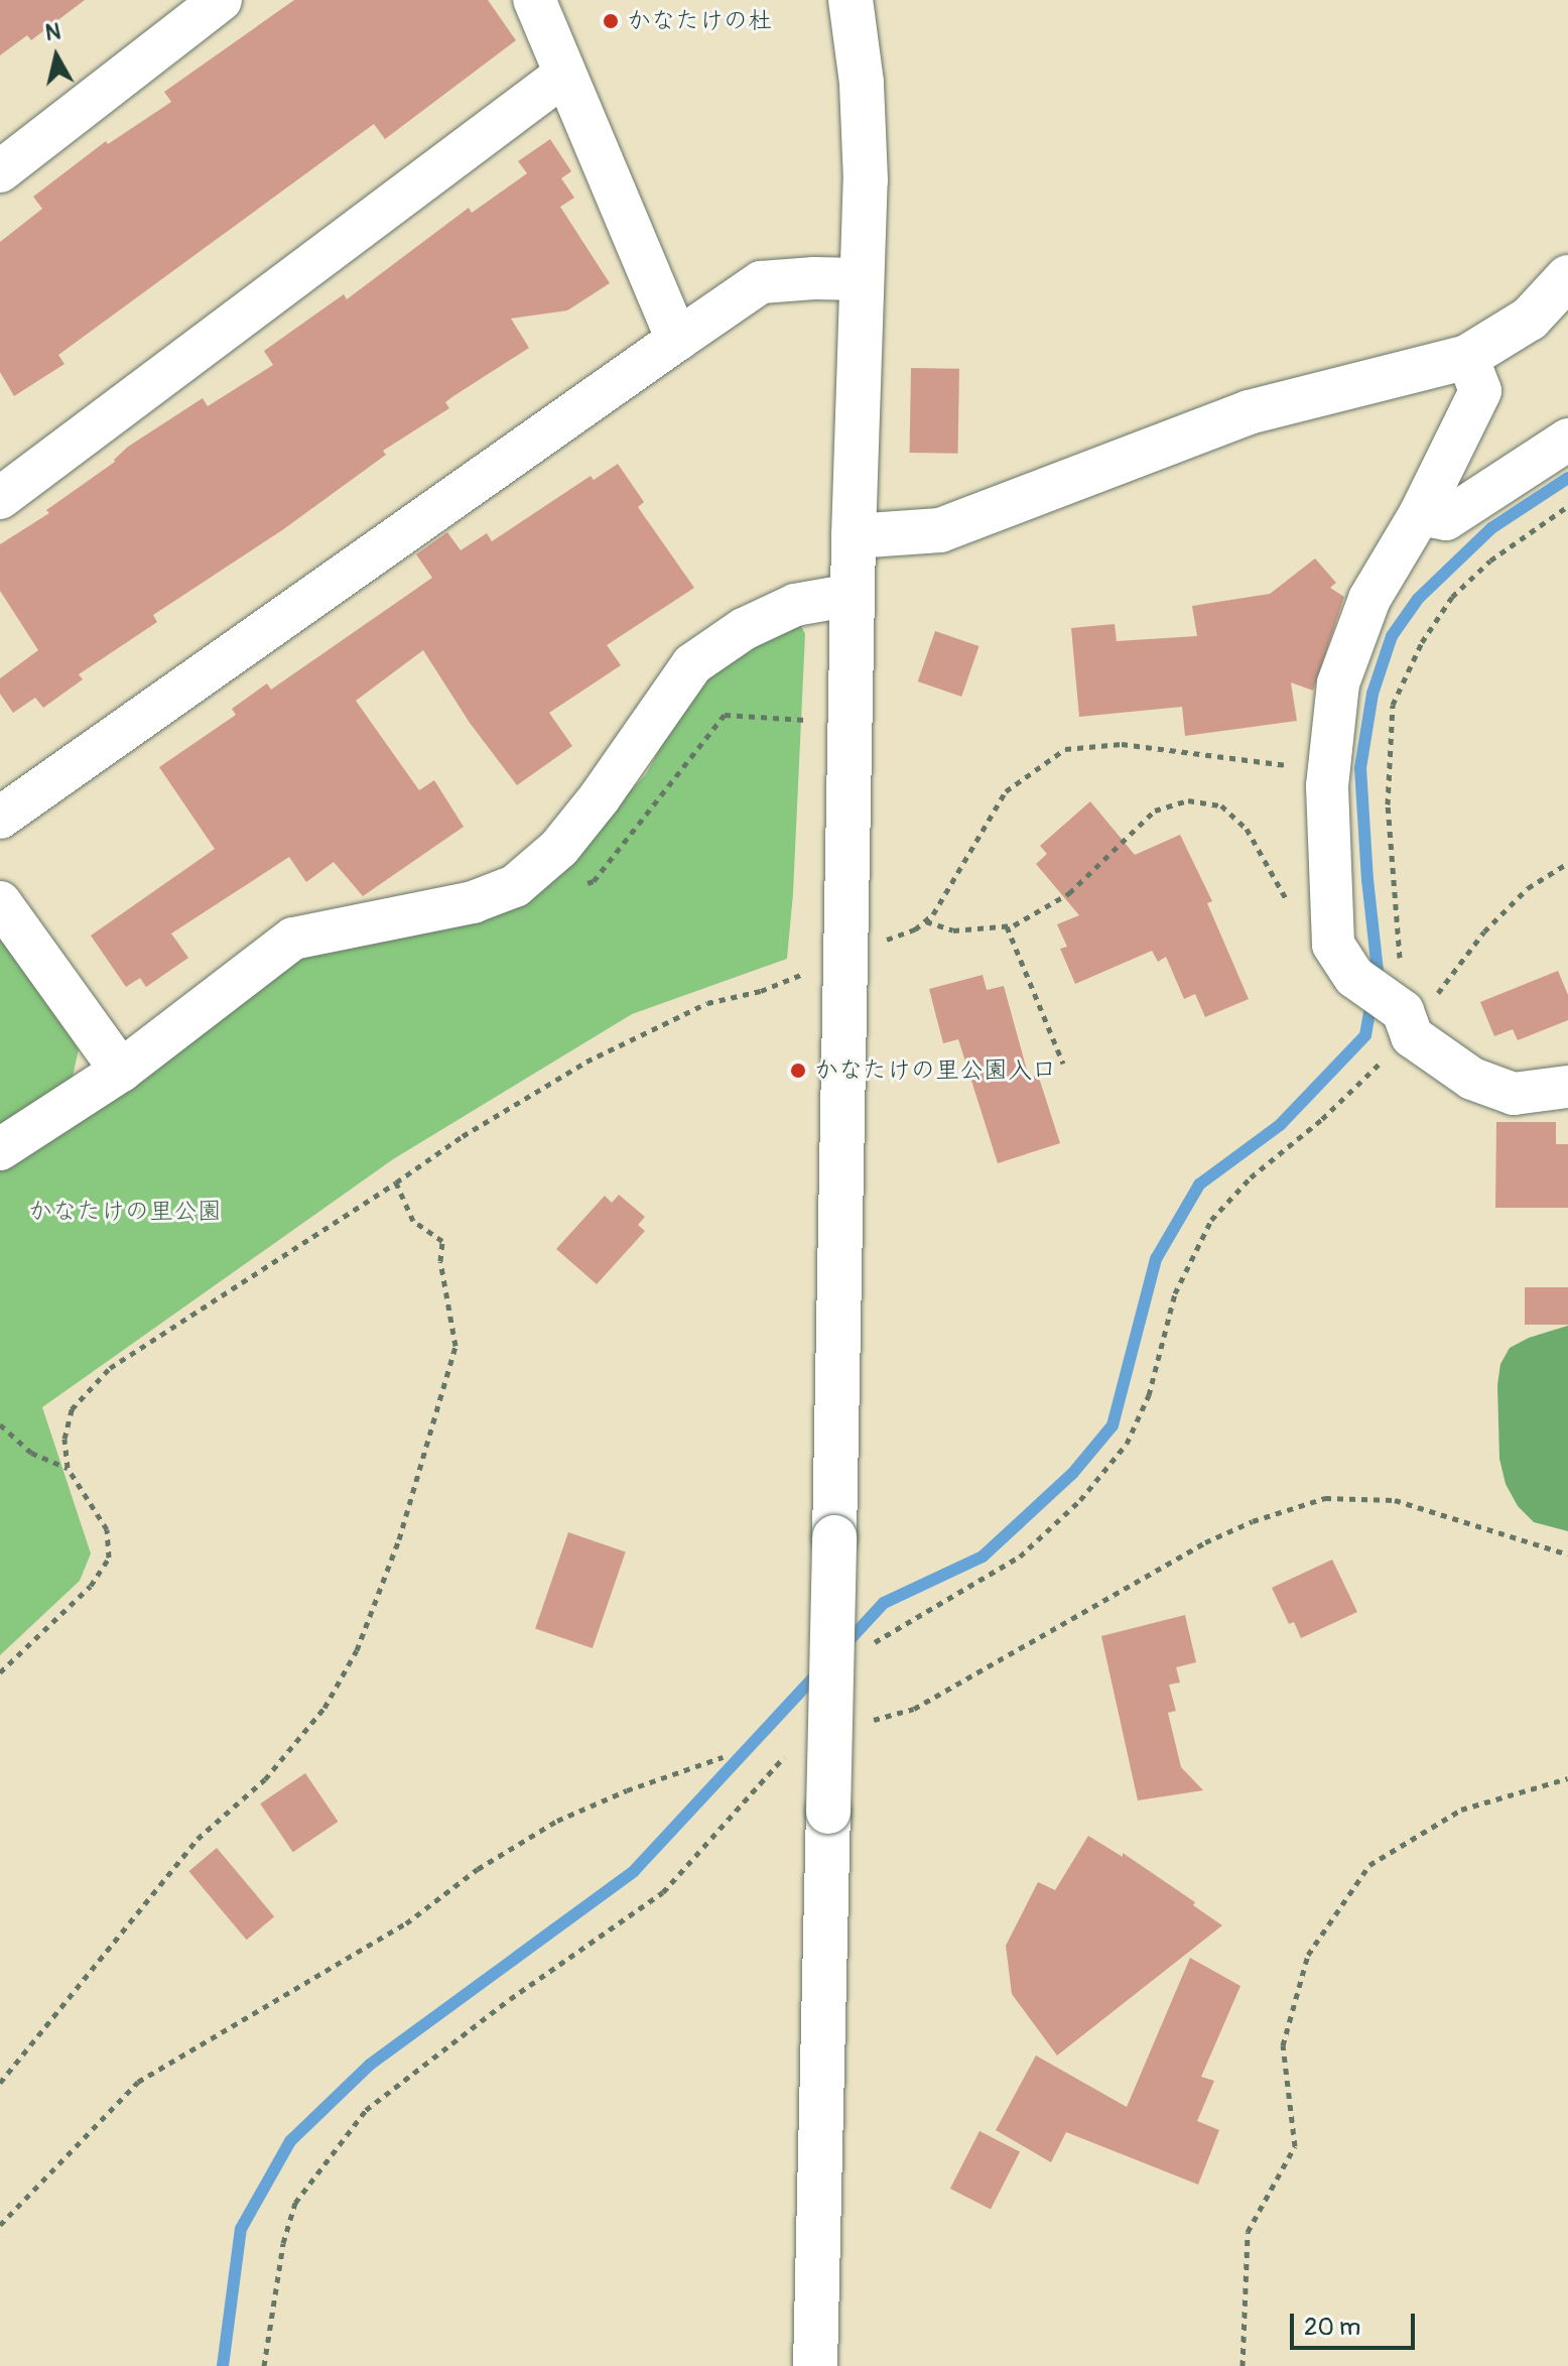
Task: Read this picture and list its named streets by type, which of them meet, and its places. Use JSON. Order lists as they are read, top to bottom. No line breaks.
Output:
{"parks":["かなたけの里公園"],"places":["かなたけの杜","かなたけの里公園入口"],"scale_bar":"20 m","north":"top"}
